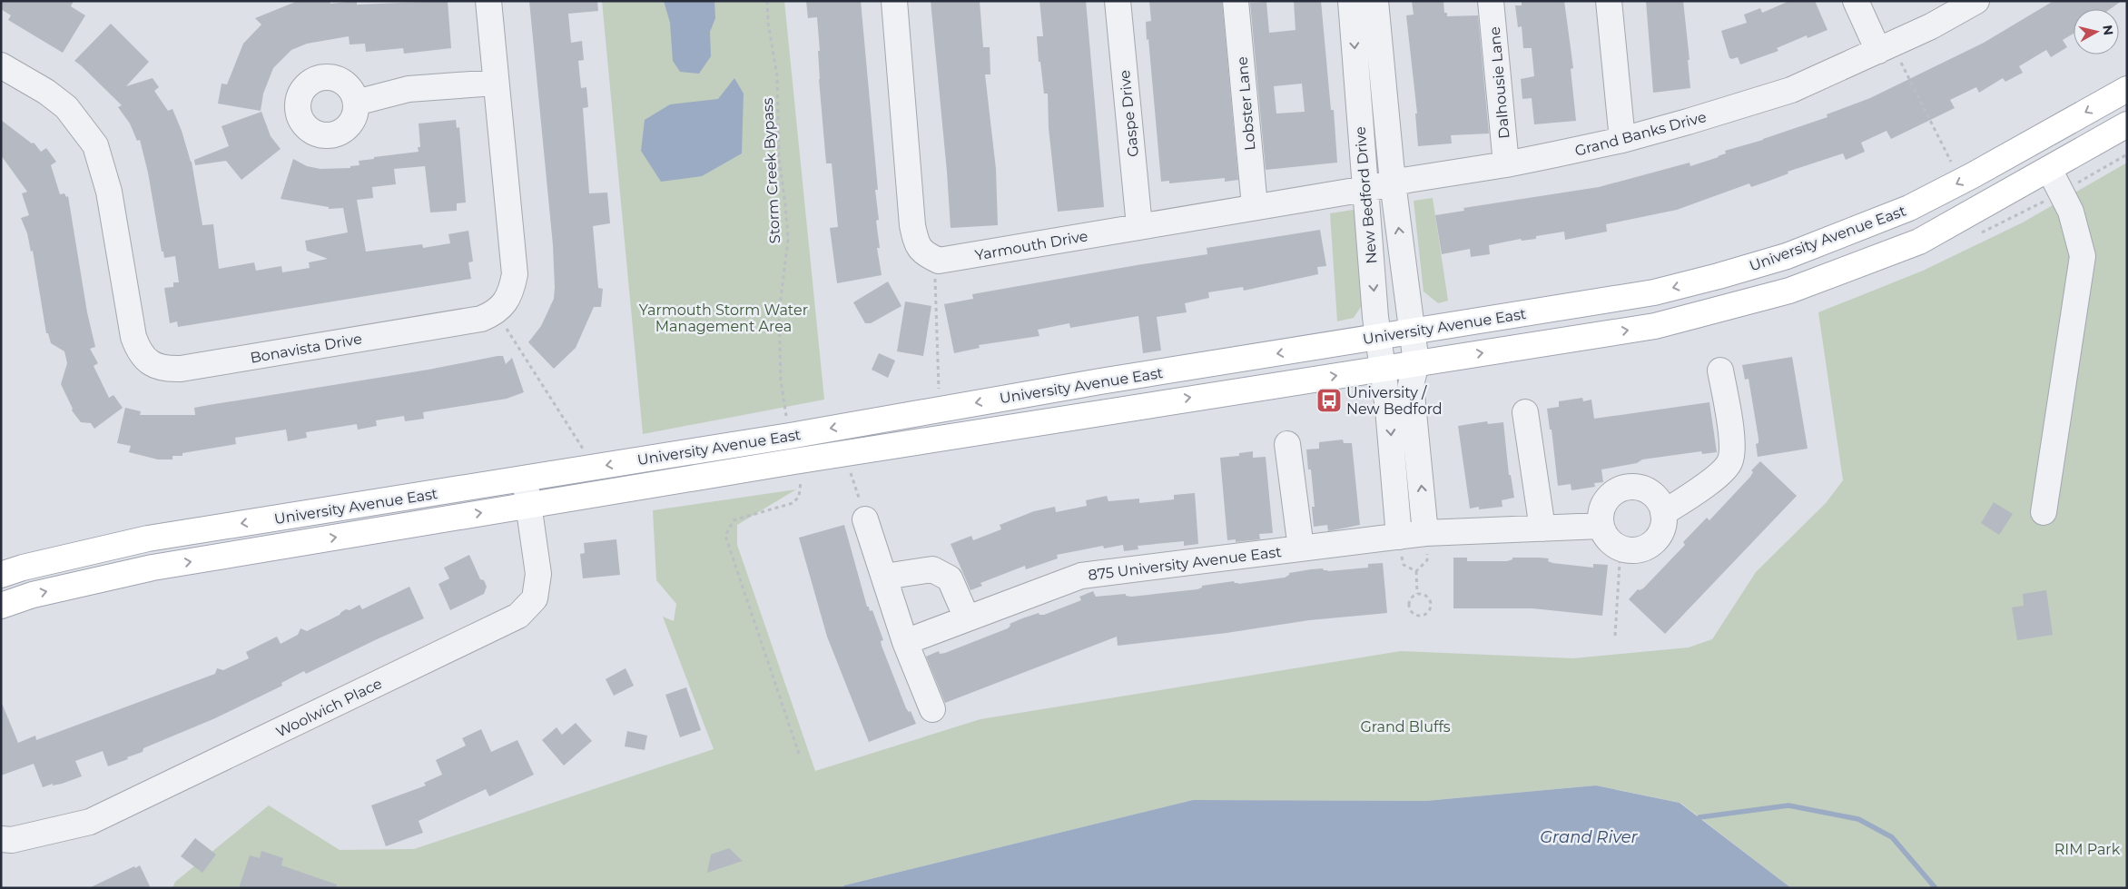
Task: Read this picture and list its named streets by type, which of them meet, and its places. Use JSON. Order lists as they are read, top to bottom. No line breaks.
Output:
{"streets":{"main road":["University Avenue East"],"street":["Dalhousie Lane","Lobster Lane","Gaspe Drive","Grand Banks Drive","New Bedford Drive","Yarmouth Drive","Bonavista Drive","875 University Avenue East","Woolwich Place"],"path":["Storm Creek Bypass"]},"crossings":[["Dalhousie Lane","Grand Banks Drive"],["Lobster Lane","Yarmouth Drive"],["Gaspe Drive","Yarmouth Drive"],["Grand Banks Drive","New Bedford Drive"],["Grand Banks Drive","Yarmouth Drive"],["New Bedford Drive","University Avenue East"],["New Bedford Drive","Yarmouth Drive"],["University Avenue East","Woolwich Place"]],"water":["Grand River"],"parks":["Yarmouth Storm Water Management Area","Grand Bluffs","RIM Park"],"places":{"bus stop":["University / New Bedford"]},"north":"right"}
